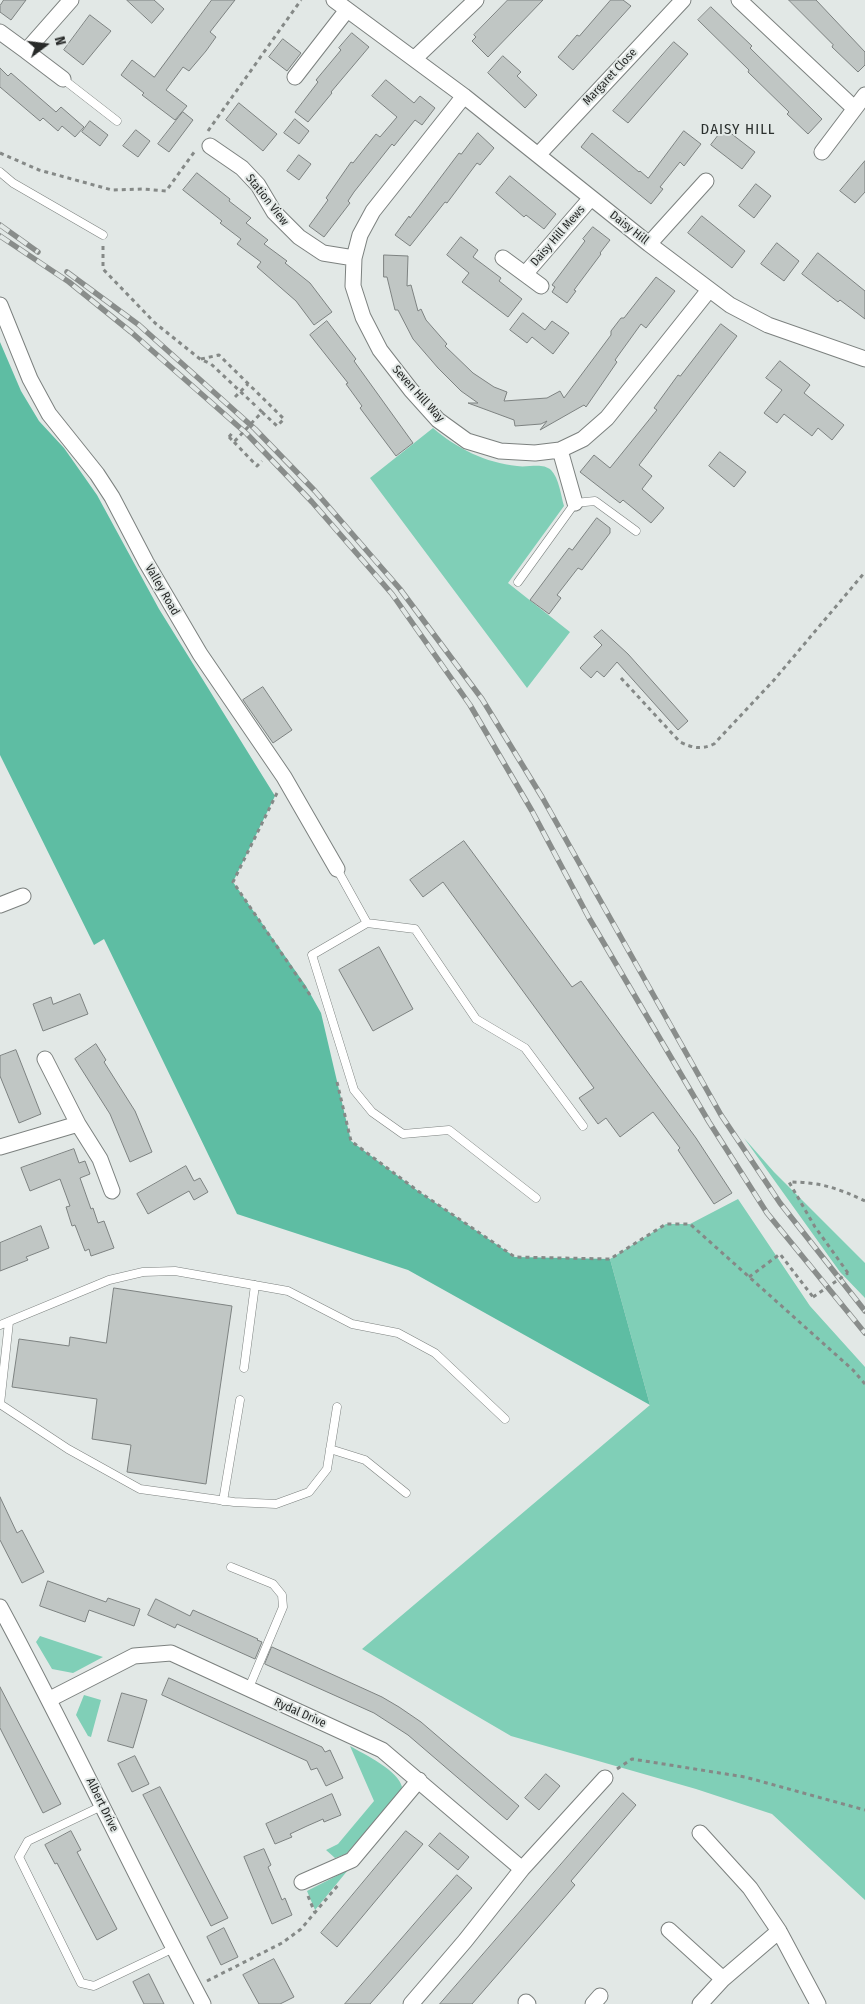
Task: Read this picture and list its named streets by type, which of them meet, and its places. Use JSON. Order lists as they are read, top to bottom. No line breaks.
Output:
{"streets":{"street":["Margaret Close","Station View","Daisy Hill","Daisy Hill Mews","Seven Hill Way","Valley Road","Rydal Drive","Albert Drive"]},"crossings":[["Margaret Close","Daisy Hill"],["Station View","Seven Hill Way"],["Daisy Hill","Daisy Hill Mews"],["Daisy Hill","Seven Hill Way"],["Rydal Drive","Albert Drive"]],"districts":["DAISY HILL"],"north":"right"}
